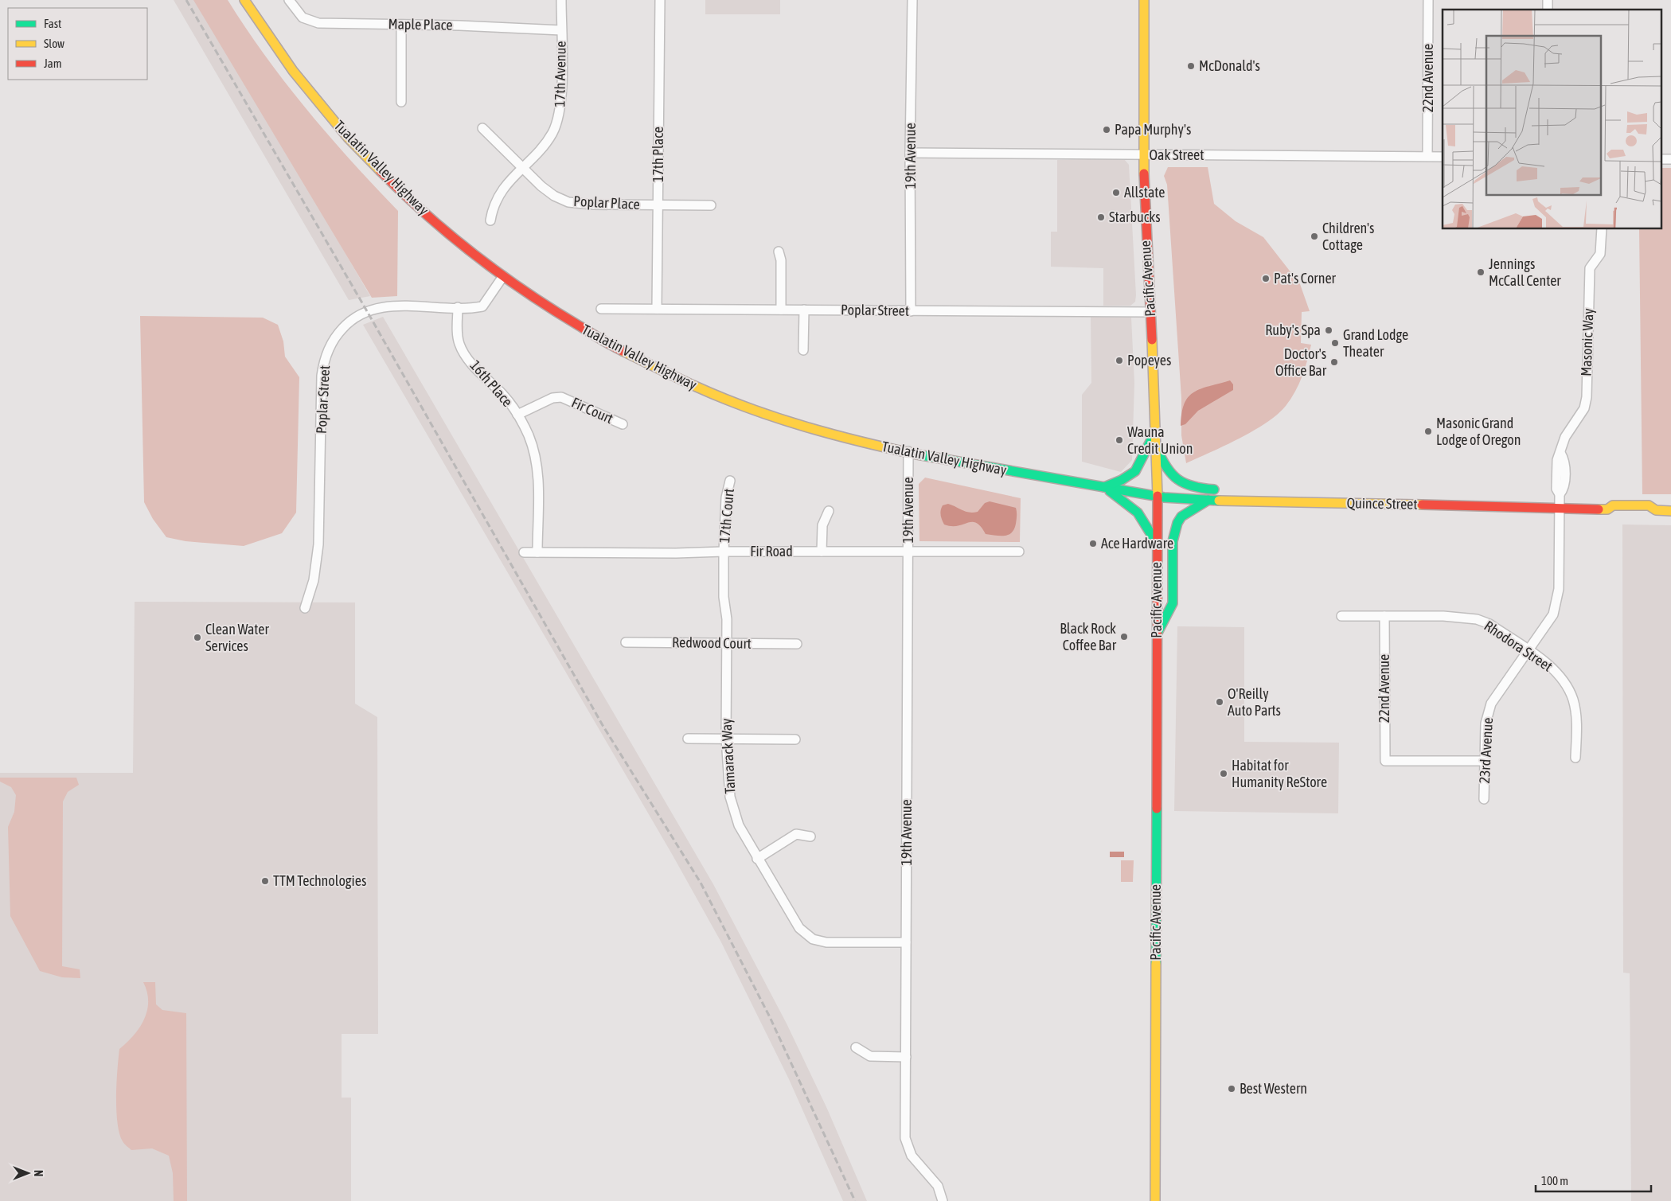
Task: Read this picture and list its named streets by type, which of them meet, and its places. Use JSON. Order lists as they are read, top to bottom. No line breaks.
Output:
{"streets":{"main road":["Tualatin Valley Highway","Pacific Avenue","Quince Street"],"street":["Maple Place","17th Avenue","22nd Avenue","17th Place","Oak Street","19th Avenue","Poplar Place","Poplar Street","Masonic Way","16th Place","Fir Court","17th Court","Fir Road","Redwood Court","Rhodora Street","23rd Avenue","Tamarack Way"]},"crossings":[["Maple Place","17th Avenue"],["17th Avenue","Poplar Place"],["22nd Avenue","Oak Street"],["22nd Avenue","Rhodora Street"],["22nd Avenue","23rd Avenue"],["17th Place","Poplar Place"],["17th Place","Poplar Street"],["Oak Street","19th Avenue"],["Oak Street","Pacific Avenue"],["19th Avenue","Tualatin Valley Highway"],["19th Avenue","Poplar Street"],["19th Avenue","Fir Road"],["19th Avenue","Tamarack Way"],["Tualatin Valley Highway","Pacific Avenue"],["Tualatin Valley Highway","Poplar Street"],["Tualatin Valley Highway","Quince Street"],["Pacific Avenue","Poplar Street"],["Pacific Avenue","Quince Street"],["Poplar Street","16th Place"],["Masonic Way","Quince Street"],["Masonic Way","23rd Avenue"],["16th Place","Fir Court"],["16th Place","Fir Road"],["Quince Street","23rd Avenue"],["17th Court","Fir Road"],["17th Court","Tamarack Way"],["Fir Road","Tamarack Way"],["Redwood Court","Tamarack Way"],["Rhodora Street","23rd Avenue"]],"places":["McDonald's","Papa Murphy's","Allstate","Starbucks","Children's Cottage","Jennings McCall Center","Pat's Corner","Ruby's Spa","Grand Lodge Theater","Popeyes","Doctor's Office Bar","Masonic Grand Lodge of Oregon","Wauna Credit Union","Ace Hardware","Black Rock Coffee Bar","Clean Water Services","O'Reilly Auto Parts","Habitat for Humanity ReStore","TTM Technologies","Best Western"],"legend":["Fast","Slow","Jam"],"scale_bar":"100 m","north":"right"}
